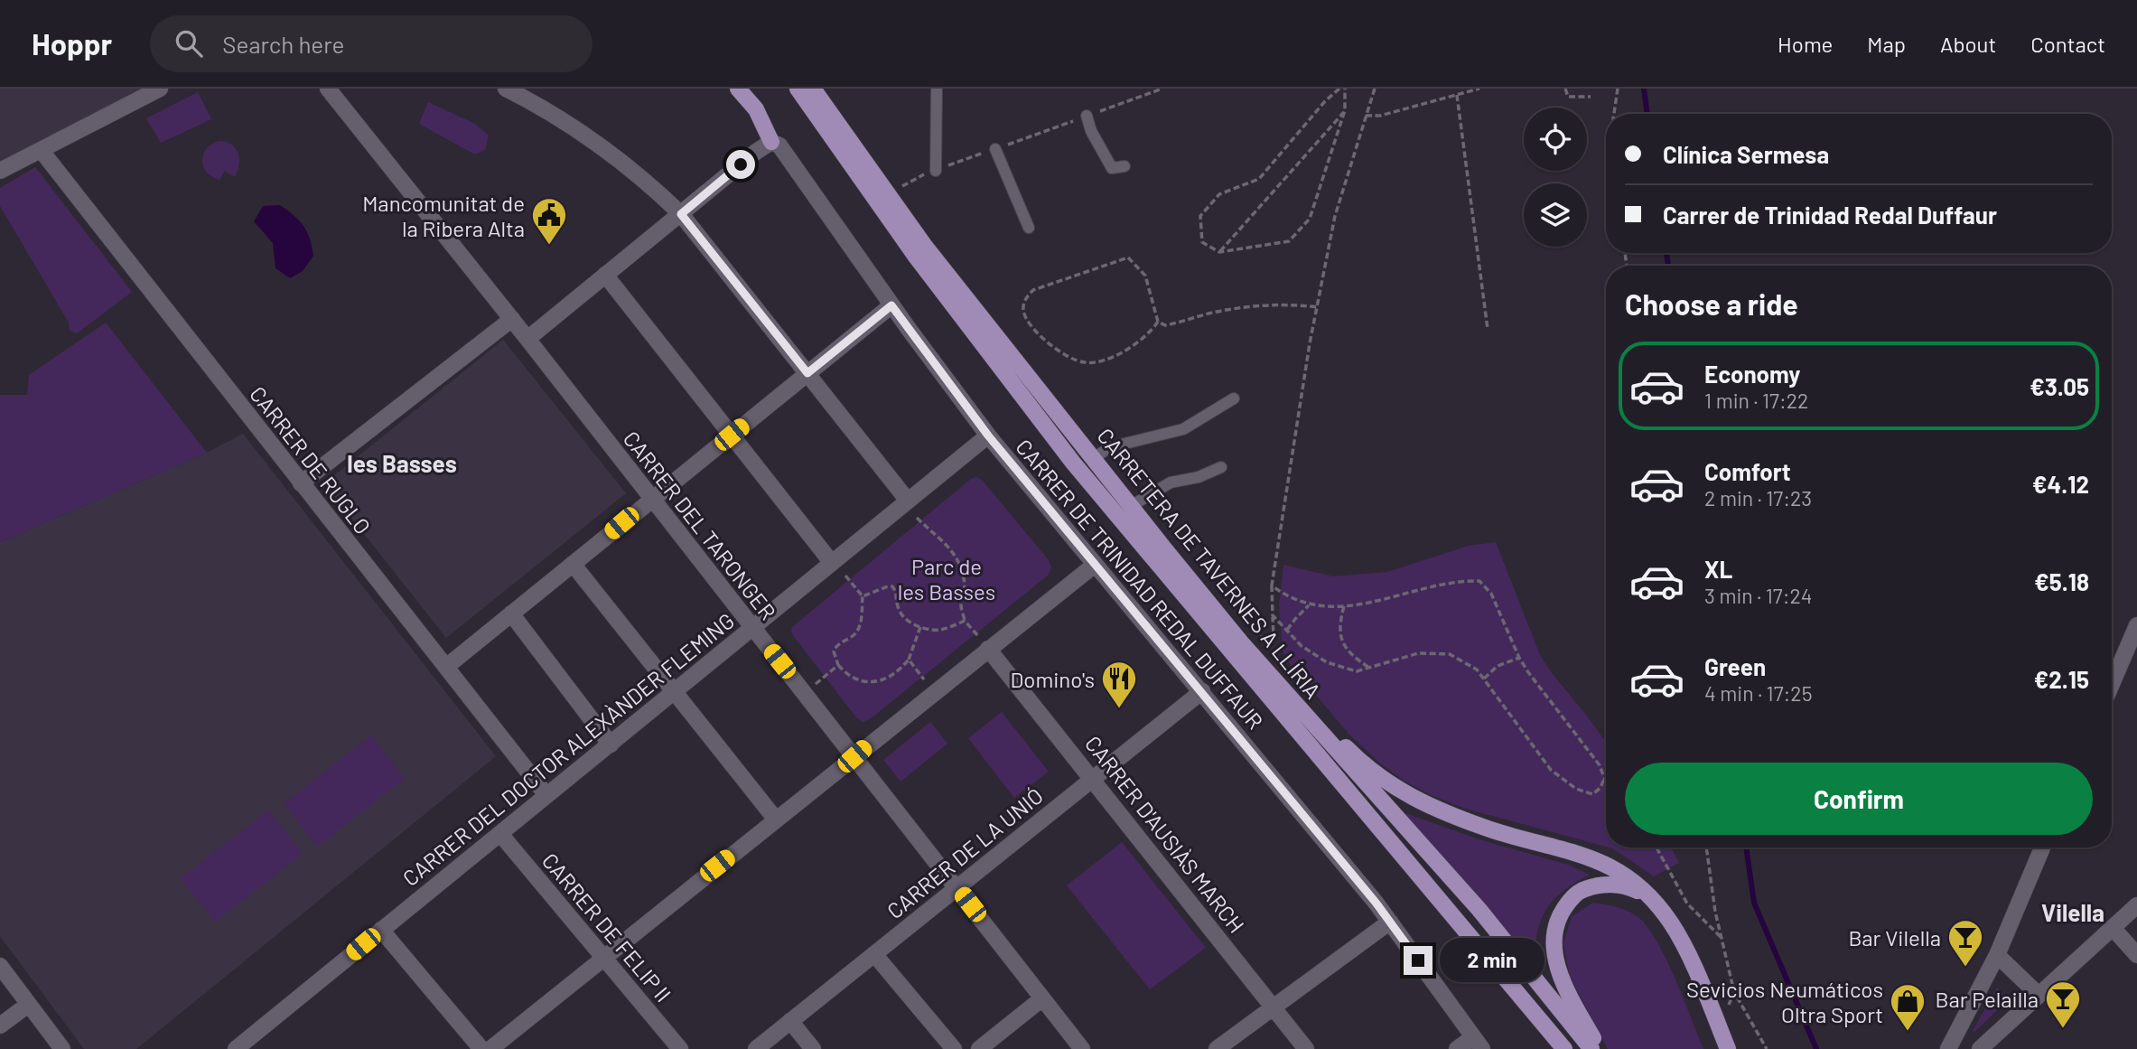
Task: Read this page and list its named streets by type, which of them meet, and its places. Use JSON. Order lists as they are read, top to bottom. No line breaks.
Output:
{"streets":{"main road":["CARRETERA DE TAVERNES A LLÍRIA"],"street":["CARRER DE RUGLO","CARRER DEL TARONGER","CARRER DE TRINIDAD REDAL DUFFAUR","CARRER DEL DOCTOR ALEXÀNDER FLEMING","CARRER D'AUSIÀS MARCH","CARRER DE LA UNIÓ","CARRER DE FELIP II"]},"crossings":[["CARRER DE RUGLO","CARRER DEL DOCTOR ALEXÀNDER FLEMING"],["CARRER DEL TARONGER","CARRER DEL DOCTOR ALEXÀNDER FLEMING"],["CARRER DEL TARONGER","CARRER DE LA UNIÓ"],["CARRER DE TRINIDAD REDAL DUFFAUR","CARRER DEL DOCTOR ALEXÀNDER FLEMING"],["CARRER DE TRINIDAD REDAL DUFFAUR","CARRER DE LA UNIÓ"],["CARRER DEL DOCTOR ALEXÀNDER FLEMING","CARRER DE FELIP II"],["CARRER D'AUSIÀS MARCH","CARRER DE LA UNIÓ"]],"districts":["les Basses","Vilella"],"parks":["Parc de les Basses"],"places":{"public building":["Mancomunitat de la Ribera Alta"],"restaurant":["Domino's"],"bar":["Bar Vilella","Bar Pelailla"],"shop":["Sevicios Neumáticos Oltra Sport"]},"page":{"header":"Hoppr","search":"Search here","nav":["Home","Map","About","Contact"],"banner":["Clínica Sermesa","Carrer de Trinidad Redal Duffaur"],"heading":"Choose a ride","list":[{"name":"Economy","note":"1 min · 17:22","value":"€3.05"},{"name":"Comfort","note":"2 min · 17:23","value":"€4.12"},{"name":"XL","note":"3 min · 17:24","value":"€5.18"},{"name":"Green","note":"4 min · 17:25","value":"€2.15"}],"buttons":"Confirm","bubble":"2 min"}}
